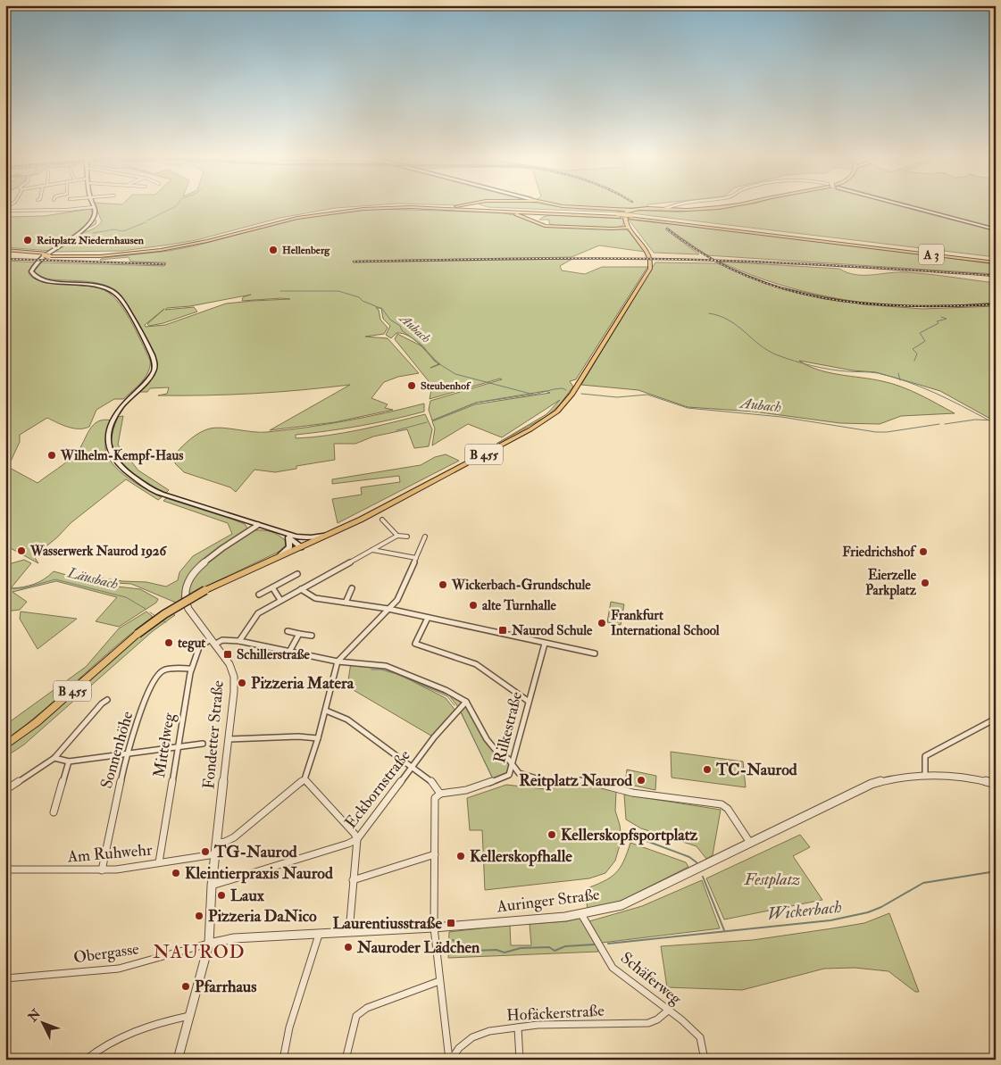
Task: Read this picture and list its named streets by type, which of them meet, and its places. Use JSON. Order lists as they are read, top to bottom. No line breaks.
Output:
{"streets":{"highway":["A 3"],"main road":["B 455"],"street":["Rilkestraße","Fondetter Straße","Mittelweg","Sonnenhöhe","Eckbornstraße","Am Ruhwehr","Auringer Straße","Obergasse","Schäferweg","Hofäckerstraße"]},"crossings":[["Fondetter Straße","Mittelweg"],["Fondetter Straße","Eckbornstraße"],["Fondetter Straße","Am Ruhwehr"],["Fondetter Straße","Auringer Straße"],["Fondetter Straße","Obergasse"],["Mittelweg","Sonnenhöhe"],["Mittelweg","Am Ruhwehr"],["Sonnenhöhe","Am Ruhwehr"],["Auringer Straße","Obergasse"],["Auringer Straße","Schäferweg"],["Schäferweg","Hofäckerstraße"]],"districts":["NAUROD"],"water":["Aubach","Läusbach","Wickerbach"],"parks":["Festplatz"],"places":{"other":["Reitplatz Niedernhausen","Hellenberg","Steubenhof","Wilhelm-Kempf-Haus","Wasserwerk Naurod 1926","Friedrichshof","Eierzelle Parkplatz","Wickerbach-Grundschule","alte Turnhalle","Frankfurt International School","tegut","Pizzeria Matera","TC-Naurod","Reitplatz Naurod","Kellerskopfsportplatz","TG-Naurod","Kellerskopfhalle","Kleintierpraxis Naurod","Laux","Pizzeria DaNico","Nauroder Lädchen","Pfarrhaus"],"transit":["Naurod Schule","Schillerstraße","Laurentiusstraße"]},"north":"top left"}
